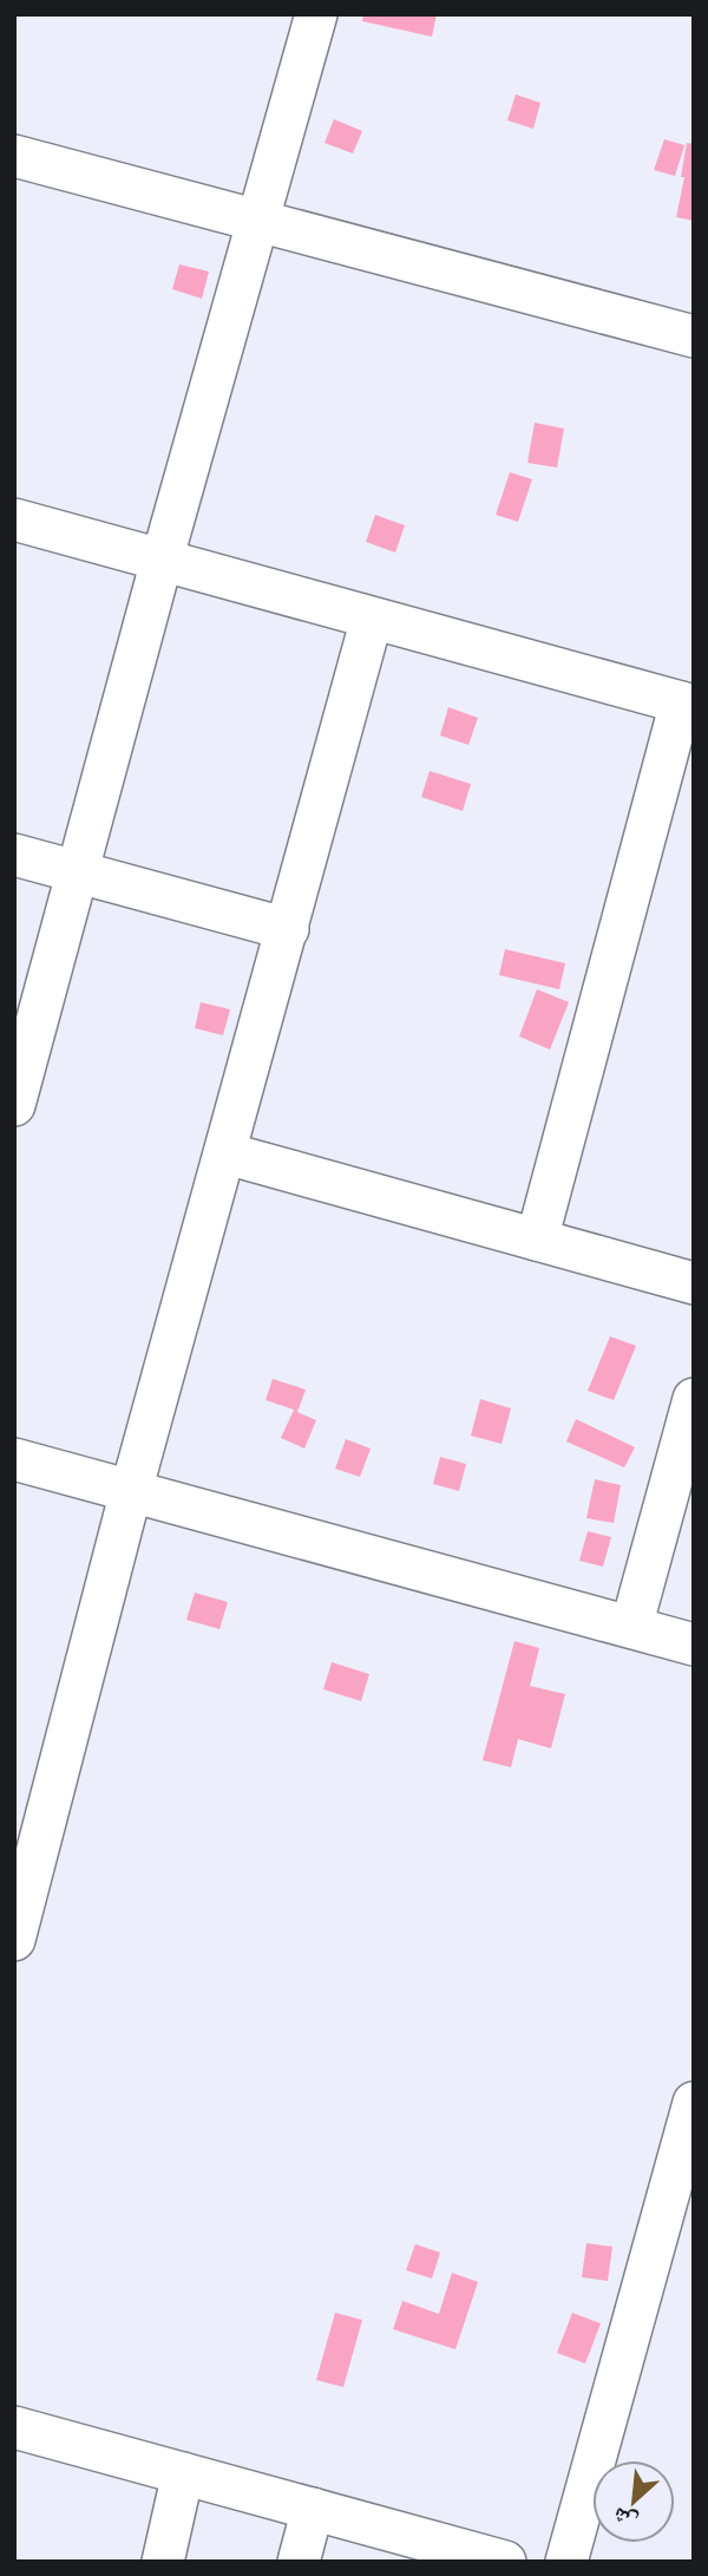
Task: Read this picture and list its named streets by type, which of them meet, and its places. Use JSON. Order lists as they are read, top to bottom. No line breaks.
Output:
{"north":"bottom left"}
